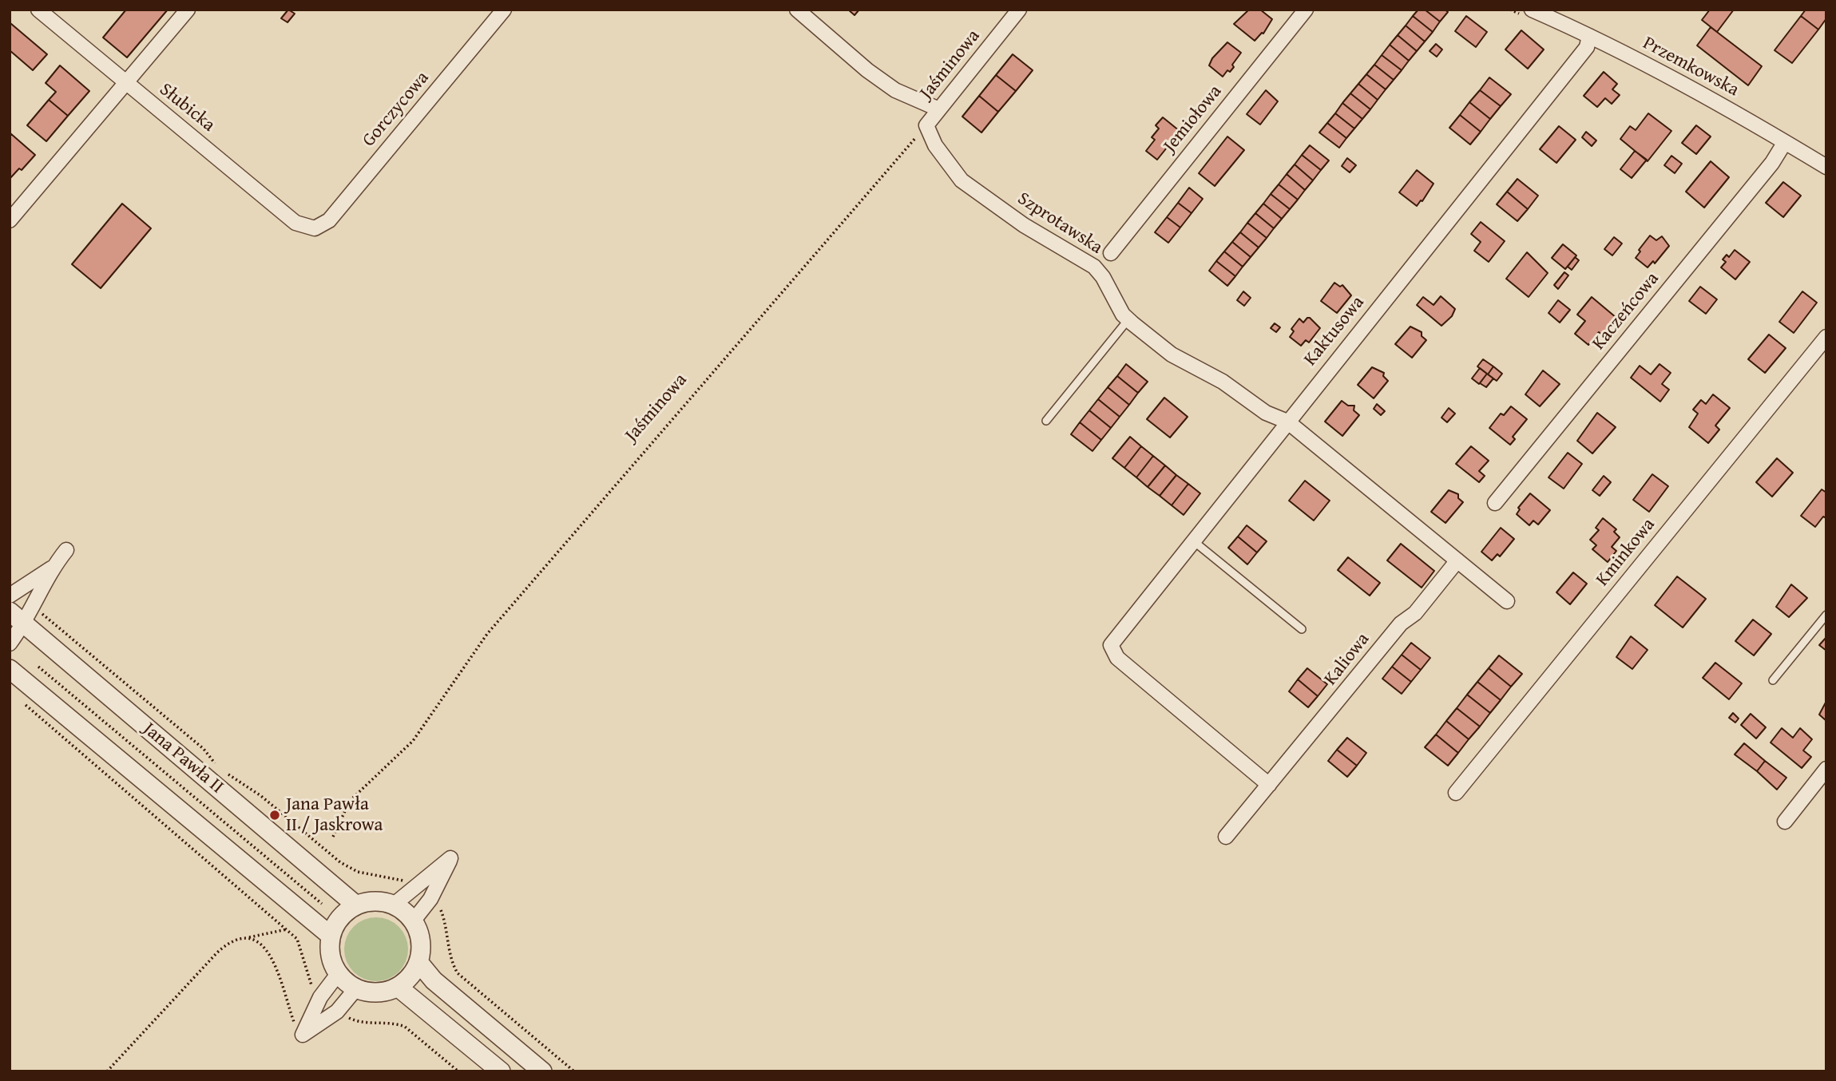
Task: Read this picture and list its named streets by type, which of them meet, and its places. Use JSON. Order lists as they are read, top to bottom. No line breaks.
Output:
{"streets":{"street":["Jaśminowa","Przemkowska","Słubicka","Gorczycowa","Jemiołowa","Szprotawska","Kaczeńcowa","Kaktusowa","Kminkowa","Kaliowa","Jana Pawła II"]},"crossings":[["Jaśminowa","Szprotawska"],["Przemkowska","Kaczeńcowa"],["Przemkowska","Kaktusowa"],["Słubicka","Gorczycowa"],["Szprotawska","Kaktusowa"],["Szprotawska","Kaliowa"],["Kaktusowa","Kaliowa"]],"places":["Jana Pawła II / Jaskrowa"]}
